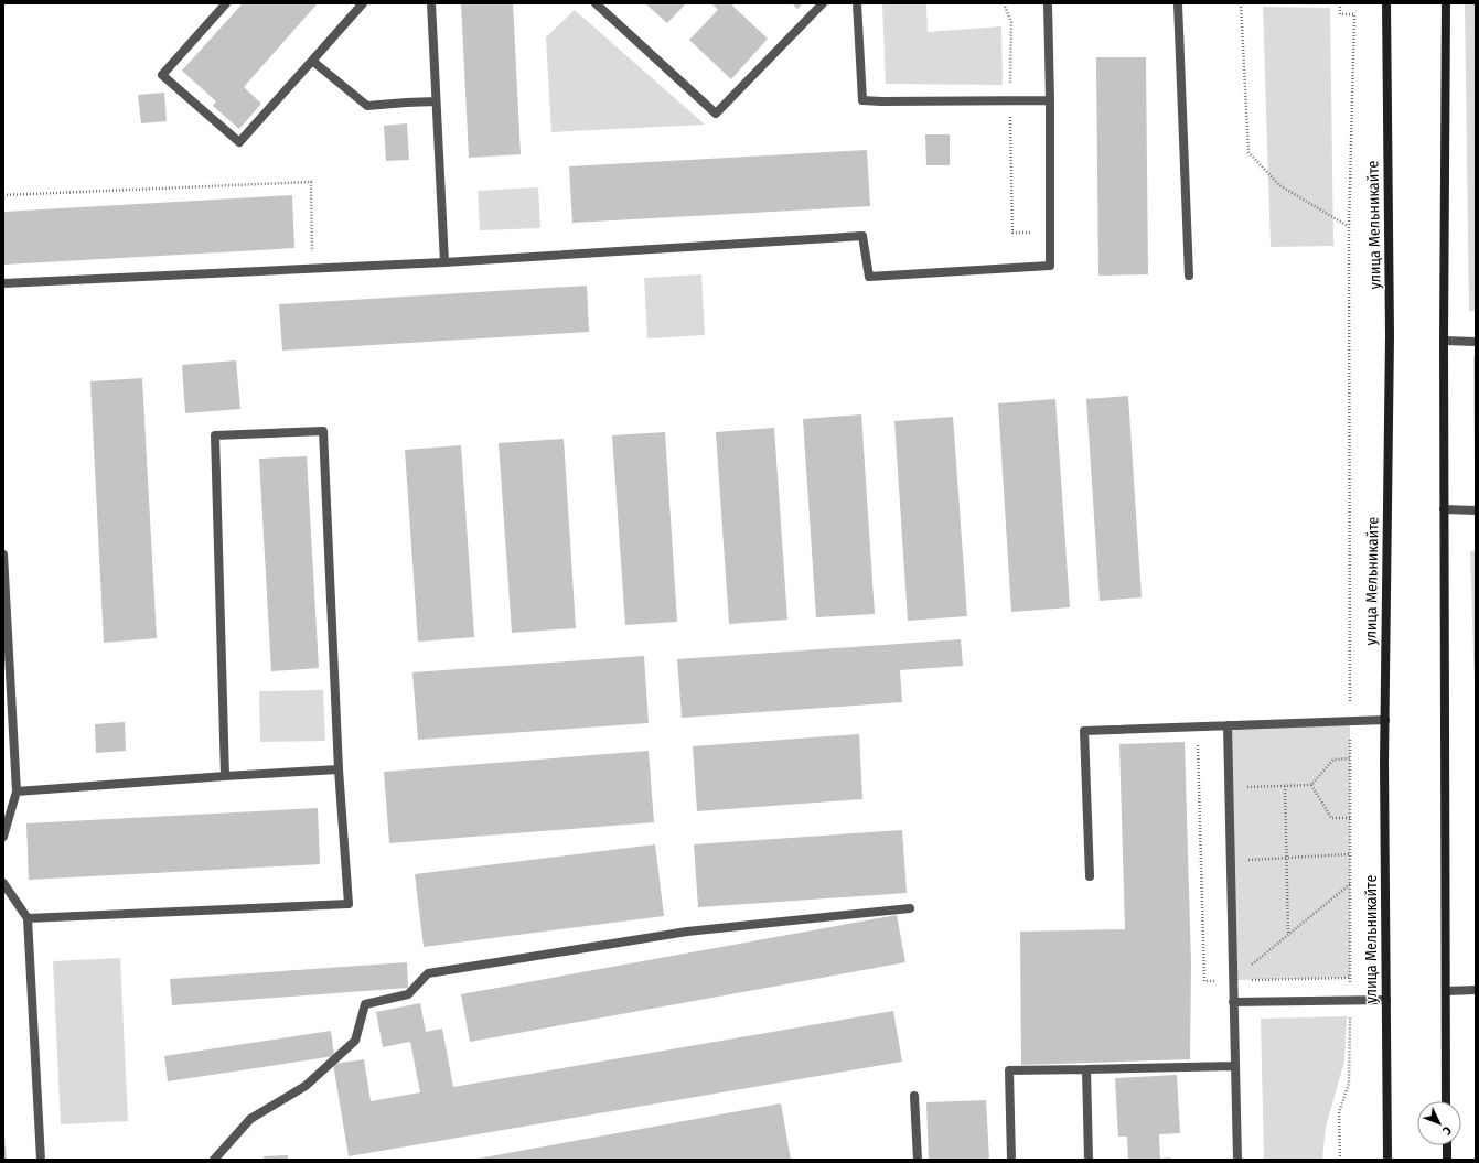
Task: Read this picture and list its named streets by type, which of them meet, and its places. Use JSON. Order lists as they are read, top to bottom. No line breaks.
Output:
{"streets":{"main road":["улица Мельникайте"]},"north":"bottom right"}
